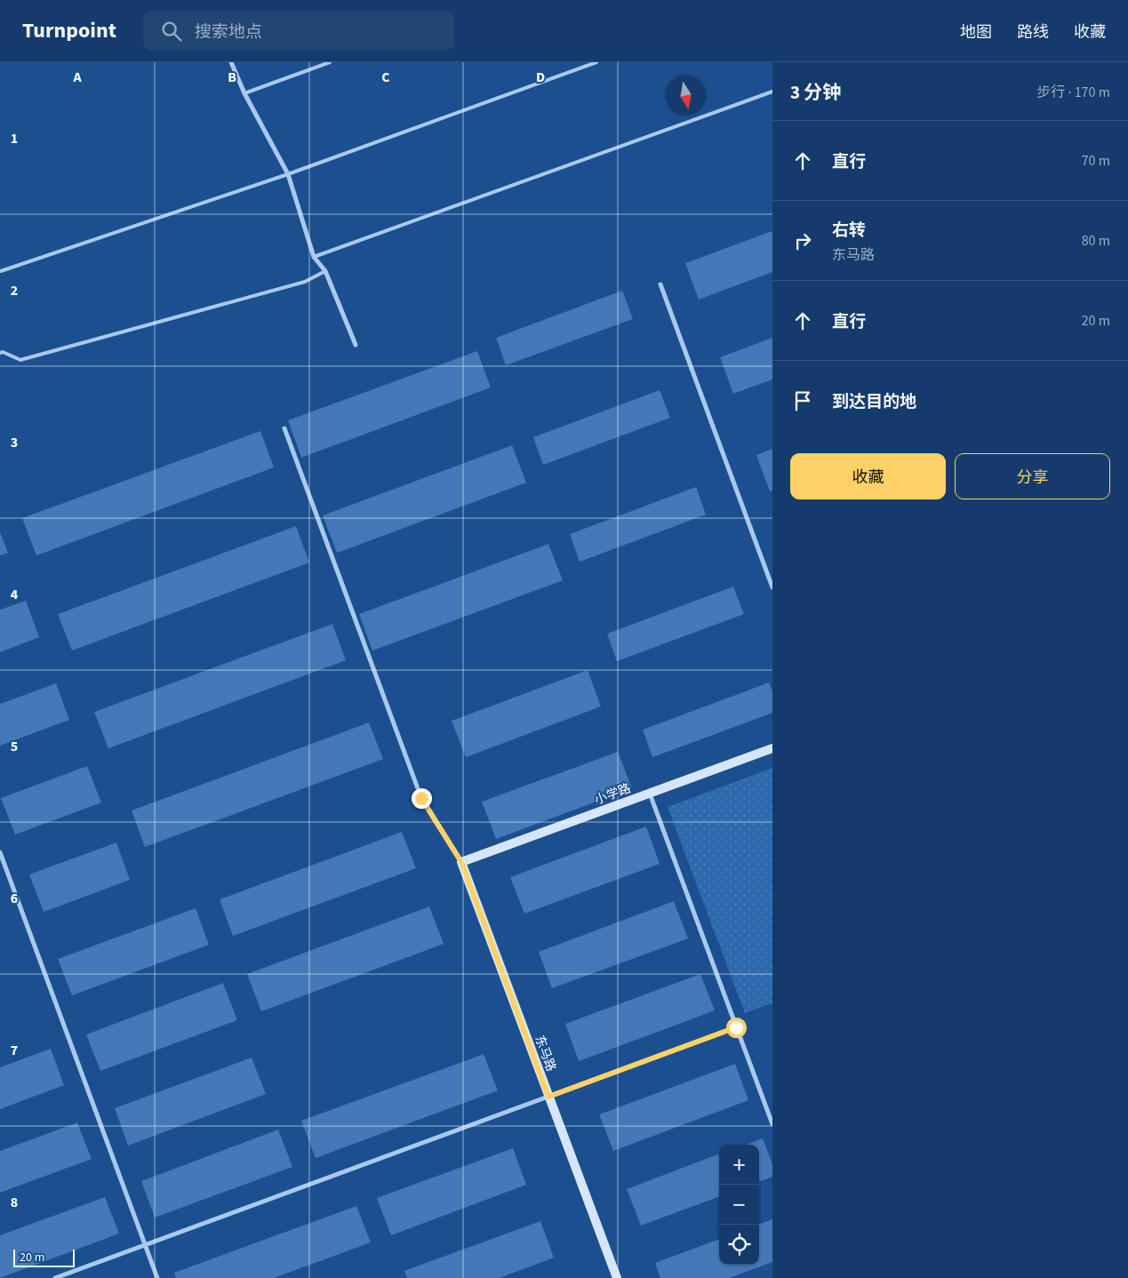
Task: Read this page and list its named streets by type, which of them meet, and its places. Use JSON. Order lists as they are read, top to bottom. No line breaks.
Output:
{"streets":{"street":["小学路","东马路"]},"crossings":[["小学路","东马路"]],"scale_bar":"20 m","north":"bottom","page":{"header":"Turnpoint","search":"搜索地点","nav":["地图","路线","收藏"],"heading":["3 分钟","步行 · 170 m"],"list":[["直行","70 m"],["右转","东马路","80 m"],["直行","20 m"],"到达目的地"],"buttons":["收藏","分享"],"map_buttons":["+","−"],"scale":"20 m"},"grid":{"columns":["A","B","C","D"],"rows":["1","2","3","4","5","6","7","8"]}}
